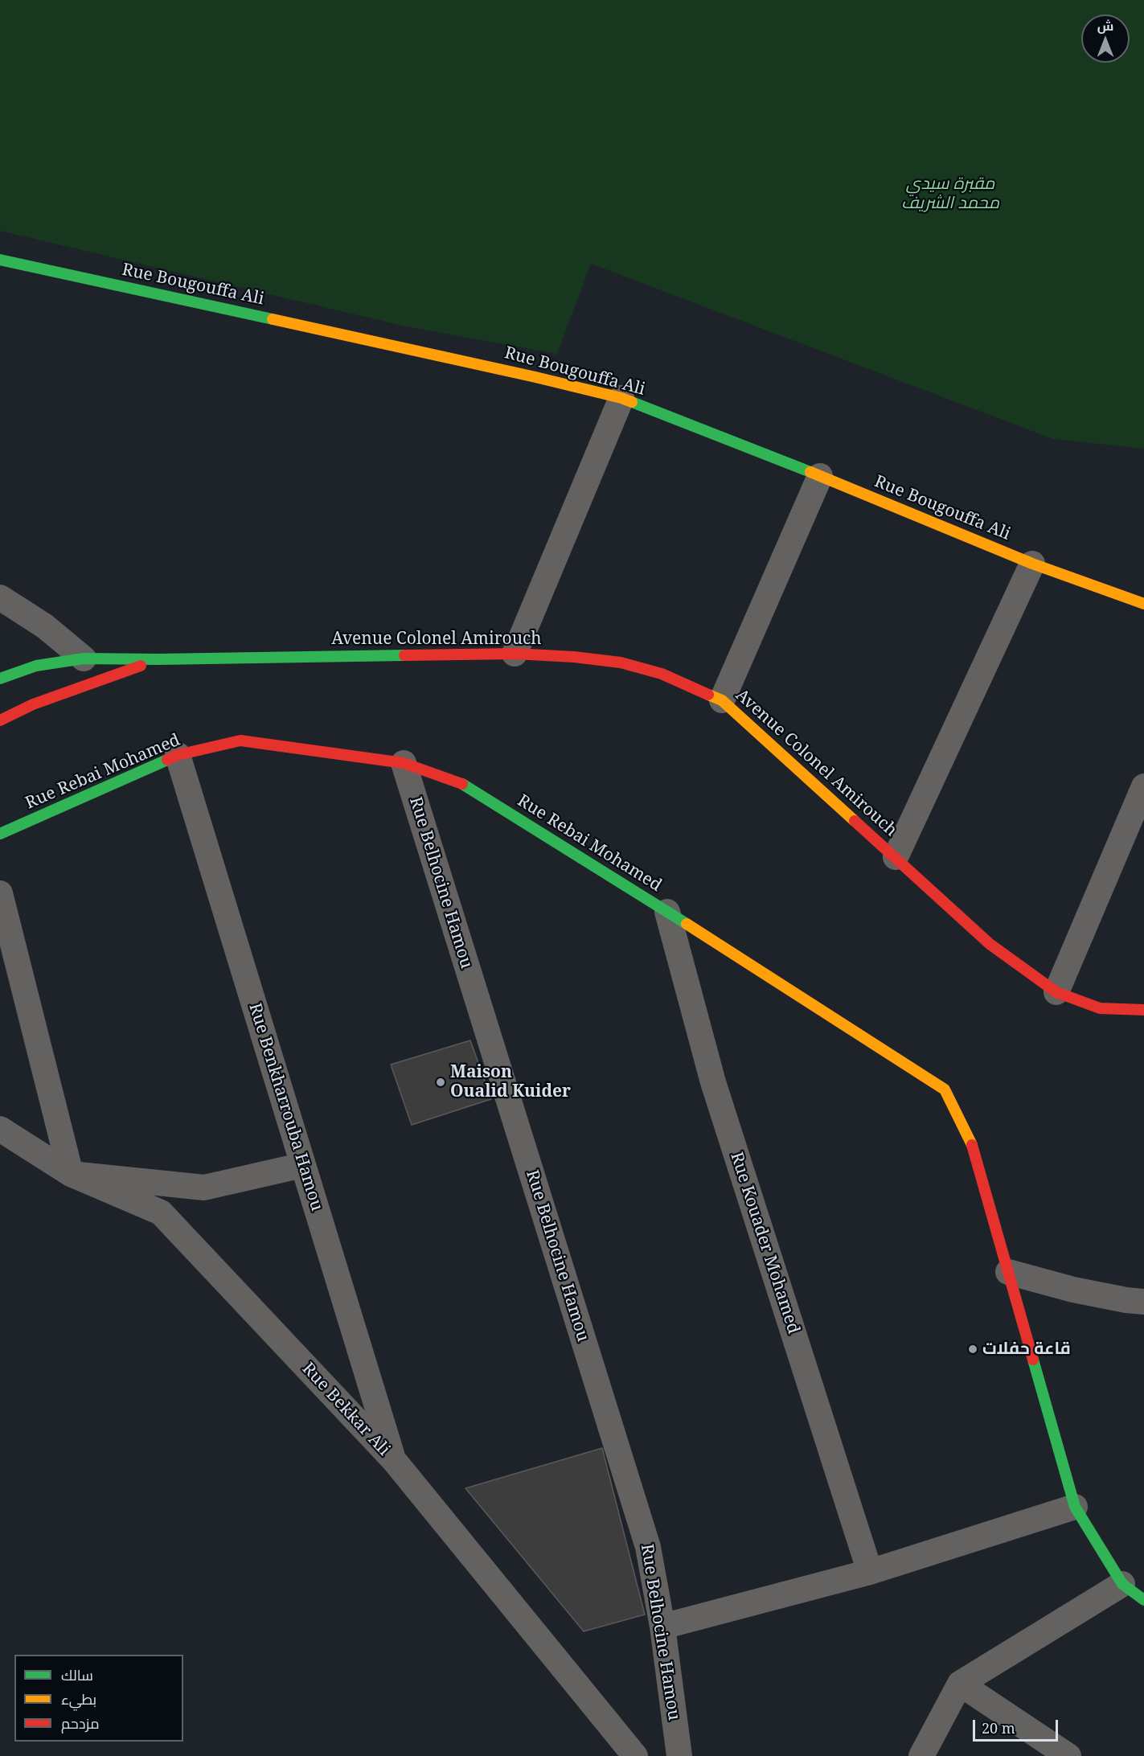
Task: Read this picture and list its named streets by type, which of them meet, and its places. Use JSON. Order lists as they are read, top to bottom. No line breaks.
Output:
{"streets":{"street":["Rue Bougouffa Ali","Avenue Colonel Amirouch","Rue Rebai Mohamed","Rue Belhocine Hamou","Rue Benkharrouba Hamou","Rue Kouader Mohamed","Rue Bekkar Ali"]},"crossings":[["Rue Rebai Mohamed","Rue Belhocine Hamou"],["Rue Rebai Mohamed","Rue Benkharrouba Hamou"],["Rue Rebai Mohamed","Rue Kouader Mohamed"],["Rue Benkharrouba Hamou","Rue Bekkar Ali"]],"parks":["مقبرة سيدي محمد الشريف"],"places":["Maison Oualid Kuider","قاعة حفلات"],"legend":["سالك","بطيء","مزدحم"],"scale_bar":"20 m","north":"top"}
